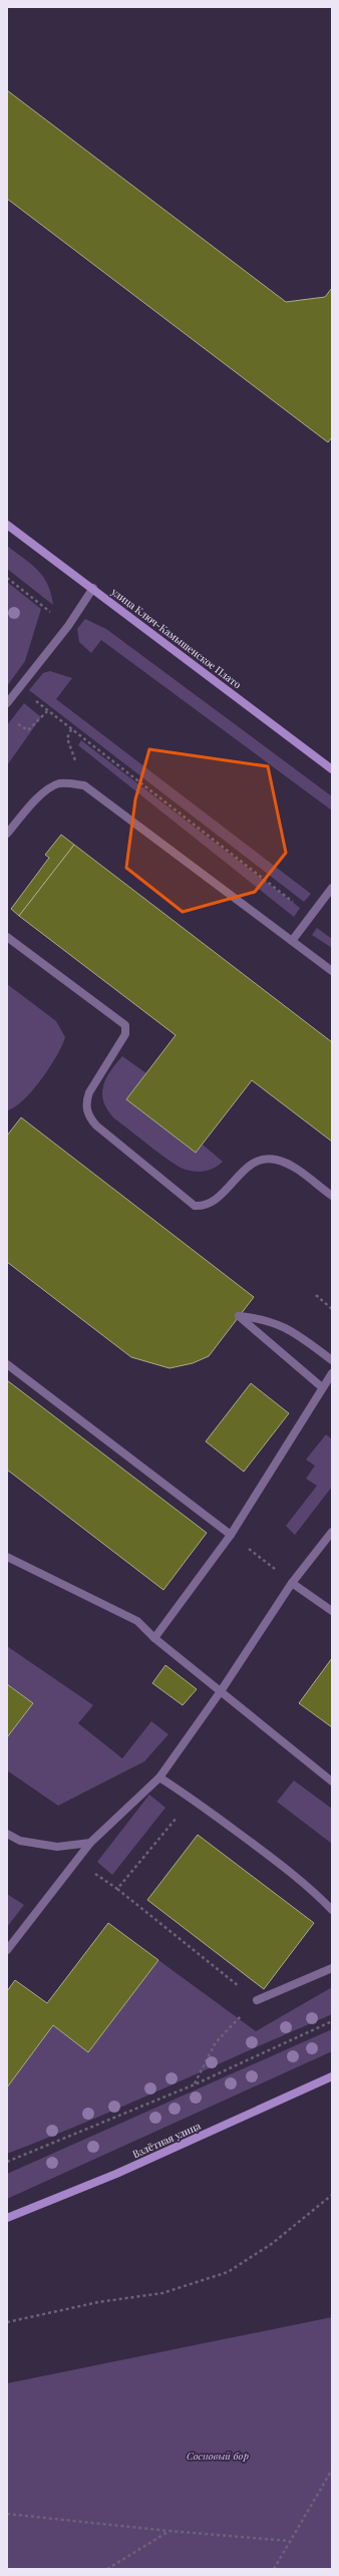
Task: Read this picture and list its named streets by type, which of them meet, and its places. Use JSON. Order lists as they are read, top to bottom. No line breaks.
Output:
{"streets":{"street":["улица Ключ-Камышенское Плато","Взлётная улица"]},"parks":["Сосновый бор"]}
